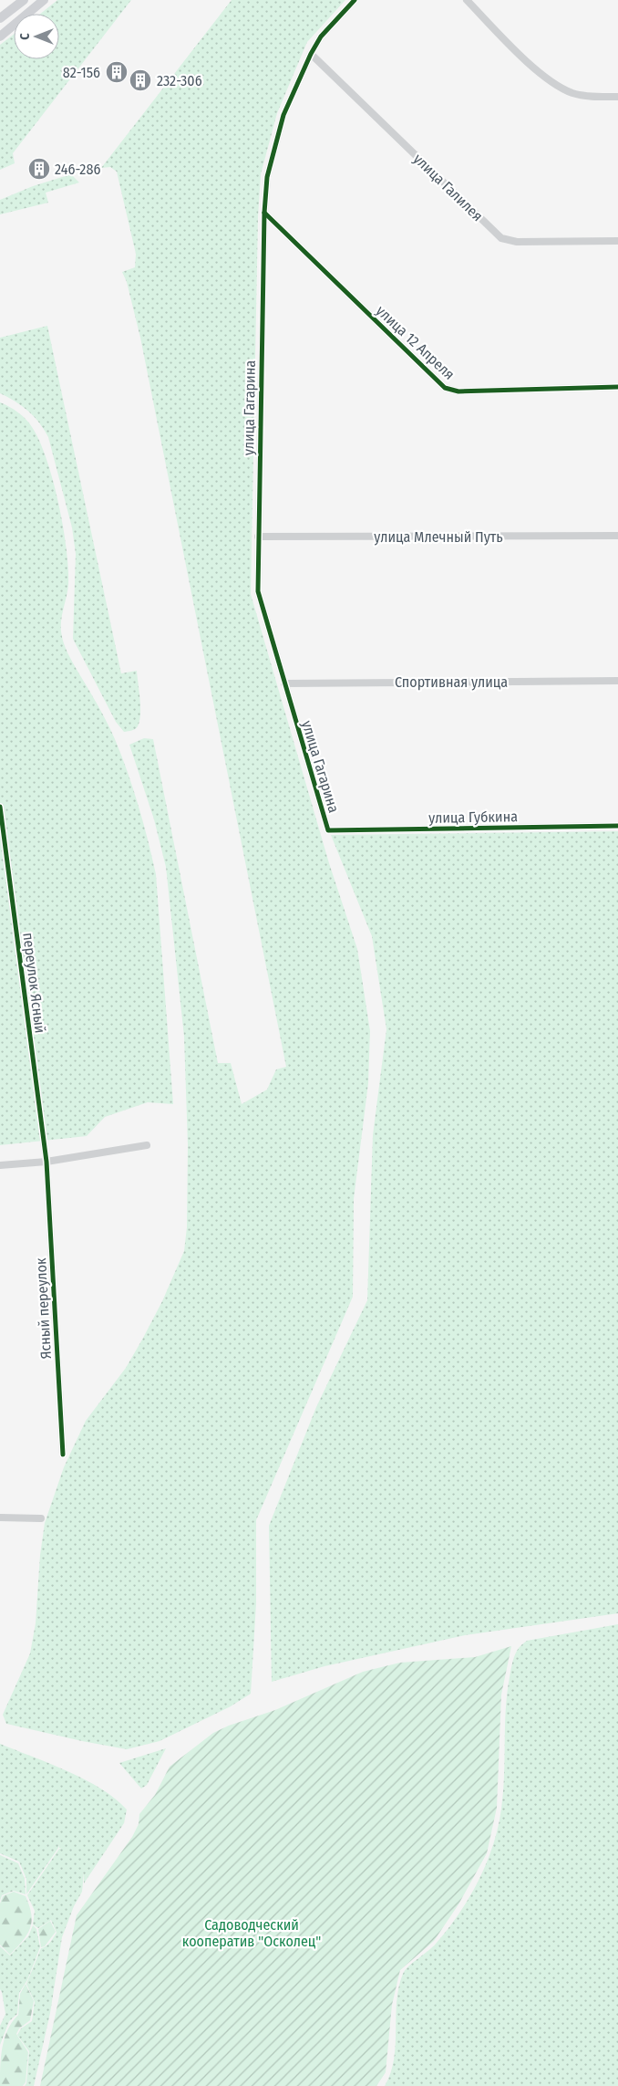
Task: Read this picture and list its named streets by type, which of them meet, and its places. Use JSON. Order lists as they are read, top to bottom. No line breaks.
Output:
{"streets":{"street":["улица Галилея","улица 12 Апреля","улица Гагарина","улица Млечный Путь","Спортивная улица","улица Губкина","переулок Ясный","Ясный переулок"]},"crossings":[["улица Галилея","улица Гагарина"],["улица 12 Апреля","улица Гагарина"],["улица Гагарина","улица Млечный Путь"],["улица Гагарина","Спортивная улица"],["улица Гагарина","улица Губкина"],["переулок Ясный","Ясный переулок"]],"parks":["Садоводческий кооператив \"Осколец\""],"places":{"building":["82-156","232-306","246-286"]},"north":"left"}
